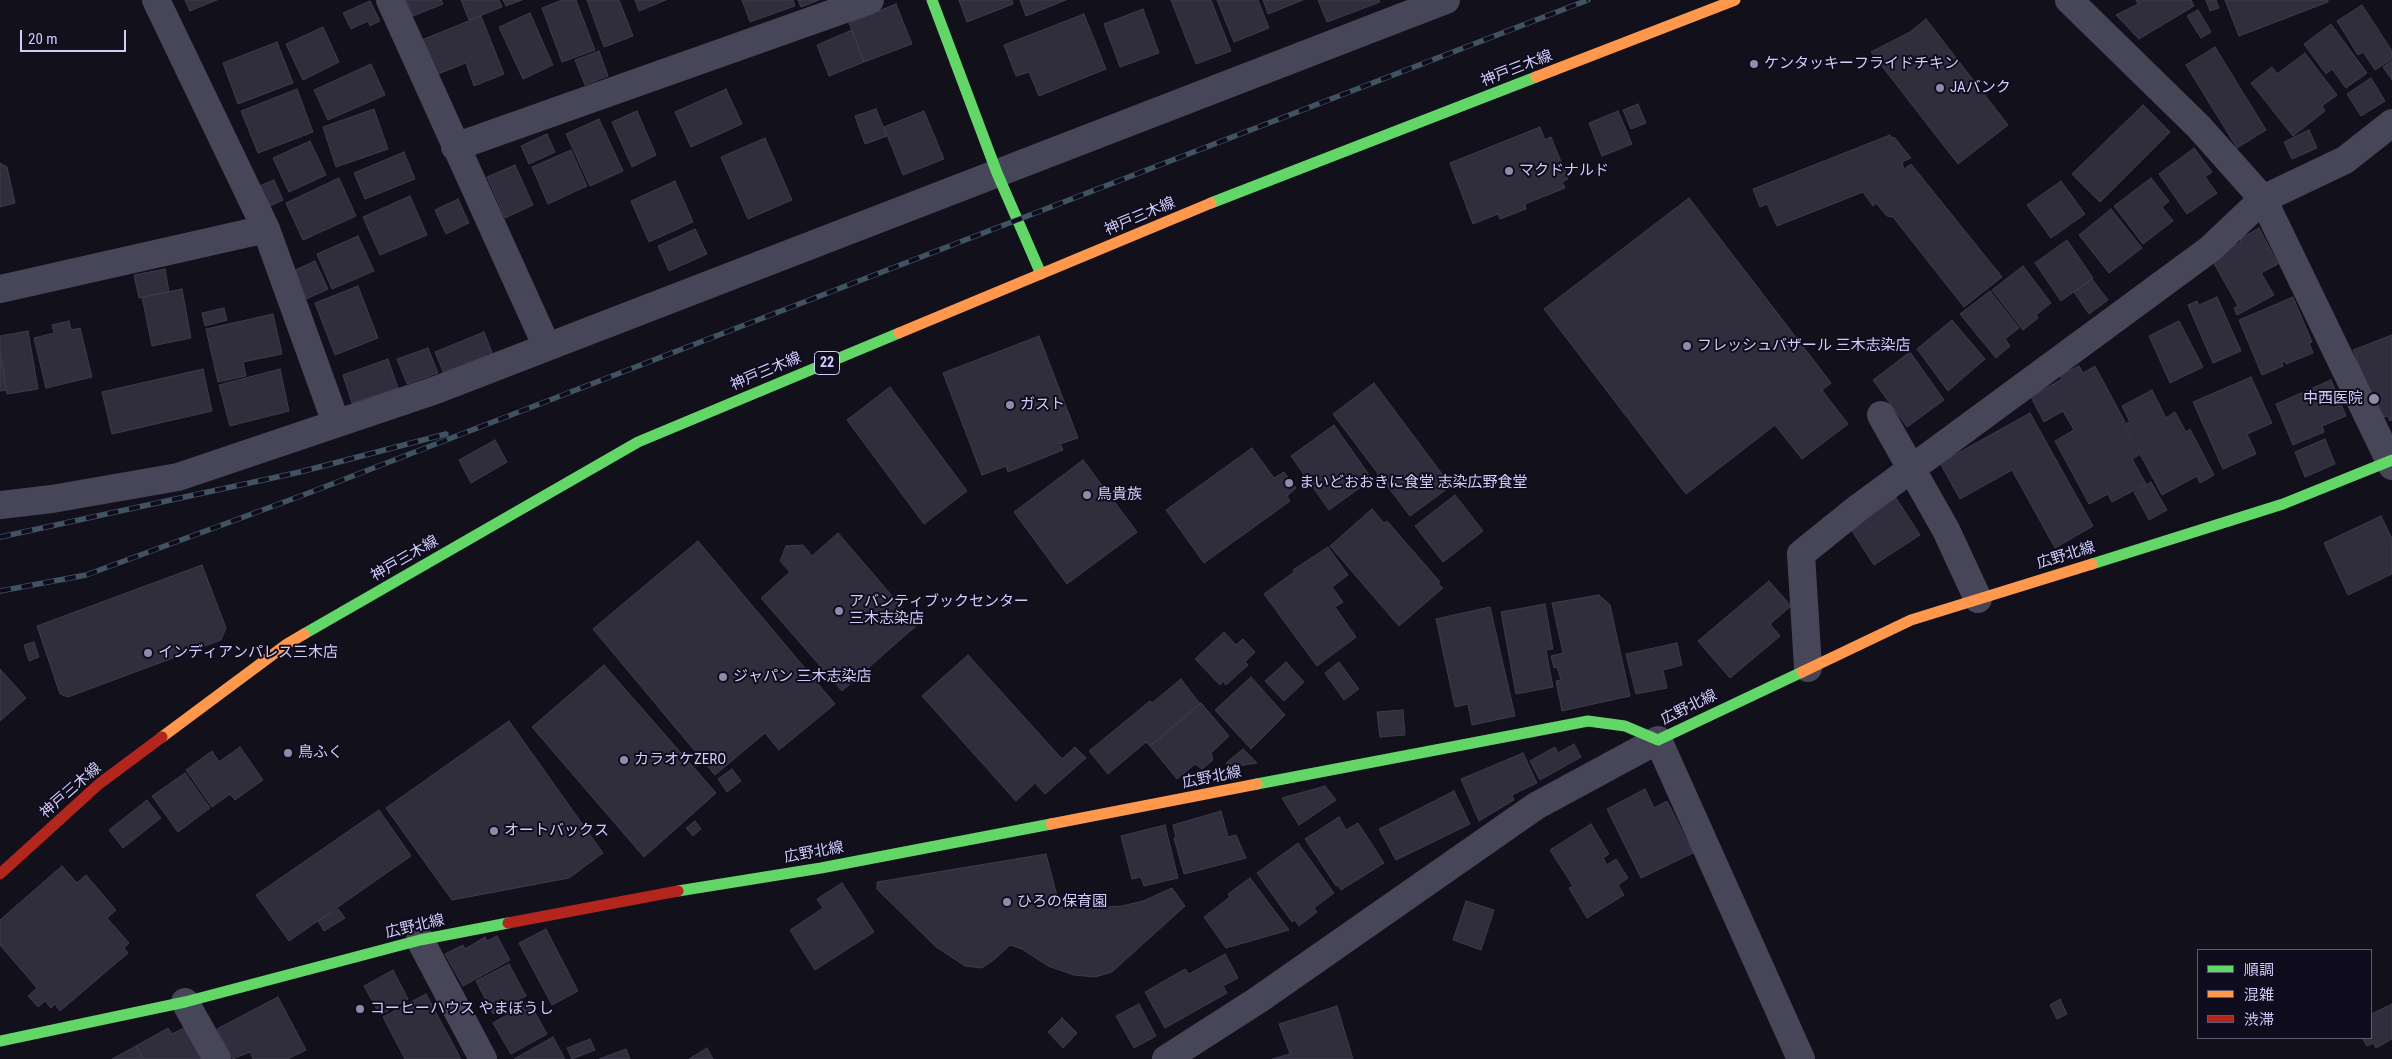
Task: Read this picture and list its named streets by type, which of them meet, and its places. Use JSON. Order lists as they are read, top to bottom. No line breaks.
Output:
{"streets":{"street":["神戸三木線","22","広野北線"]},"places":["ケンタッキーフライドチキン","JAバンク","マクドナルド","フレッシュバザール 三木志染店","中西医院","ガスト","まいどおおきに食堂 志染広野食堂","鳥貴族","アバンティブックセンター 三木志染店","インディアンパレス三木店","ジャパン 三木志染店","鳥ふく","カラオケZERO","オートバックス","ひろの保育園","コーヒーハウス やまぼうし"],"legend":["順調","混雑","渋滞"],"scale_bar":"20 m"}
